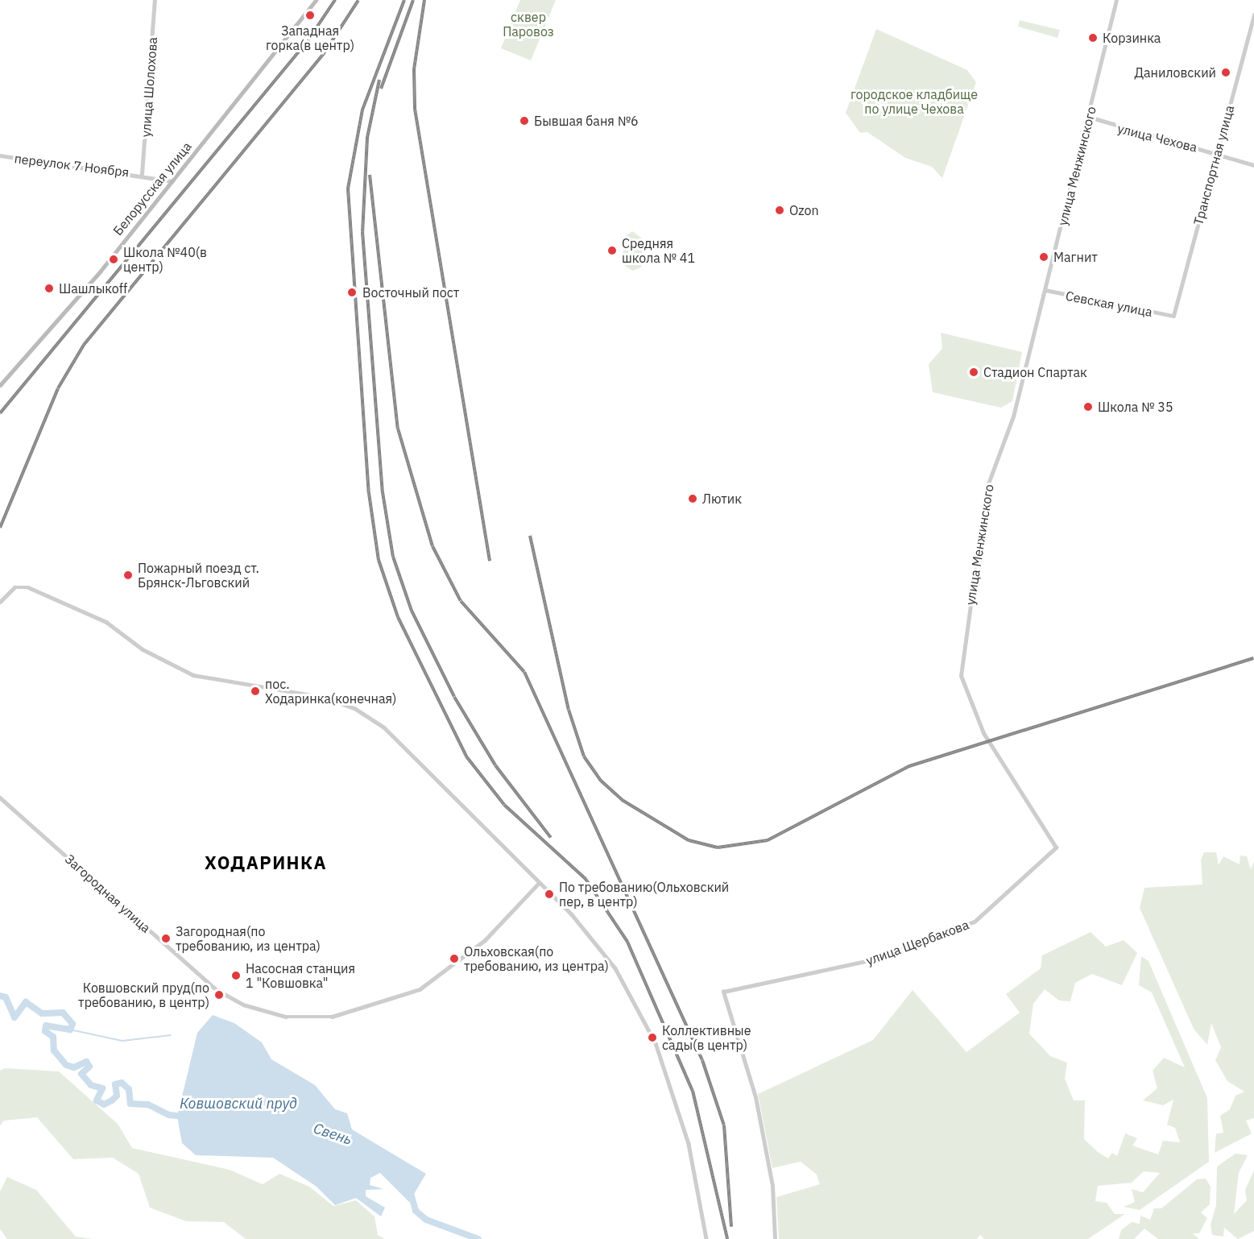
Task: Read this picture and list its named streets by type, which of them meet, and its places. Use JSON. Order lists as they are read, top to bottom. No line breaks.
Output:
{"streets":{"main road":["Белорусская улица"],"street":["улица Шолохова","улица Чехова","переулок 7 Ноября","Транспортная улица","улица Менжинского","Севская улица","Загородная улица","улица Щербакова"]},"crossings":[["улица Шолохова","переулок 7 Ноября"],["улица Чехова","Транспортная улица"],["улица Чехова","улица Менжинского"],["переулок 7 Ноября","Белорусская улица"],["Транспортная улица","Севская улица"],["улица Менжинского","Севская улица"],["улица Менжинского","улица Щербакова"]],"districts":["ХОДАРИНКА"],"water":["Ковшовский пруд","Свень"],"parks":["сквер Паровоз","городское кладбище по улице Чехова"],"places":["Западная горка(в центр)","Корзинка","Даниловский","Бывшая баня №6","Ozon","Средняя школа № 41","Магнит","Школа №40(в центр)","Шашлыкоff","Восточный пост","Стадион Спартак","Школа № 35","Лютик","Пожарный поезд ст. Брянск-Льговский","пос. Ходаринка(конечная)","По требованию(Ольховский пер, в центр)","Загородная(по требованию, из центра)","Ольховская(по требованию, из центра)","Насосная станция 1 \"Ковшовка\"","Ковшовский пруд(по требованию, в центр)","Коллективные сады(в центр)"]}
